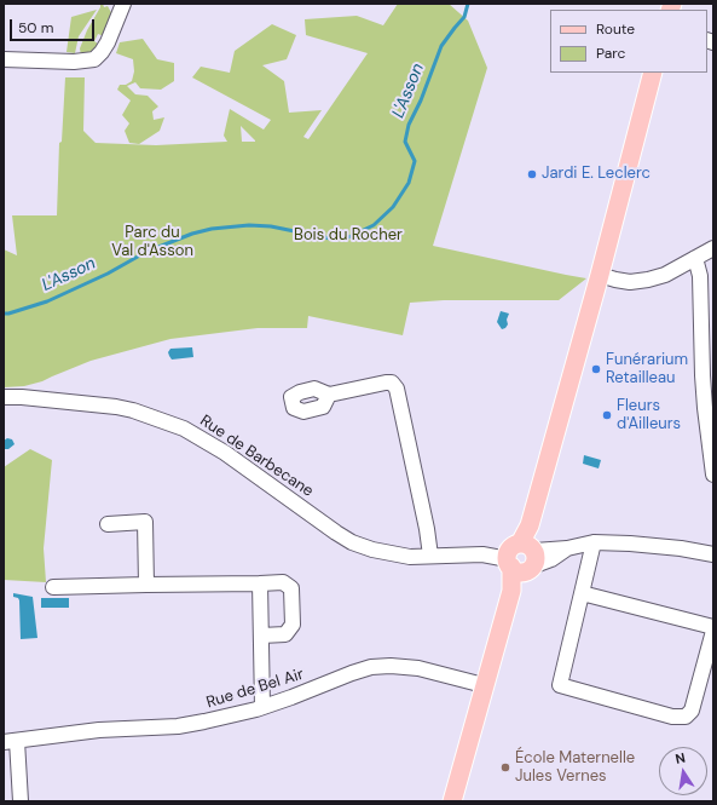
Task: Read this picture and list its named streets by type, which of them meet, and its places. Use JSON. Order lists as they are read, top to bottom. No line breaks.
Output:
{"streets":{"street":["Rue de Barbecane","Rue de Bel Air"]},"water":["L'Asson"],"parks":["Parc du Val d'Asson","Bois du Rocher"],"places":["Jardi E. Leclerc","Funérarium Retailleau","Fleurs d'Ailleurs","École Maternelle Jules Vernes"],"legend":["Route","Parc"],"scale_bar":"50 m","north":"top"}
